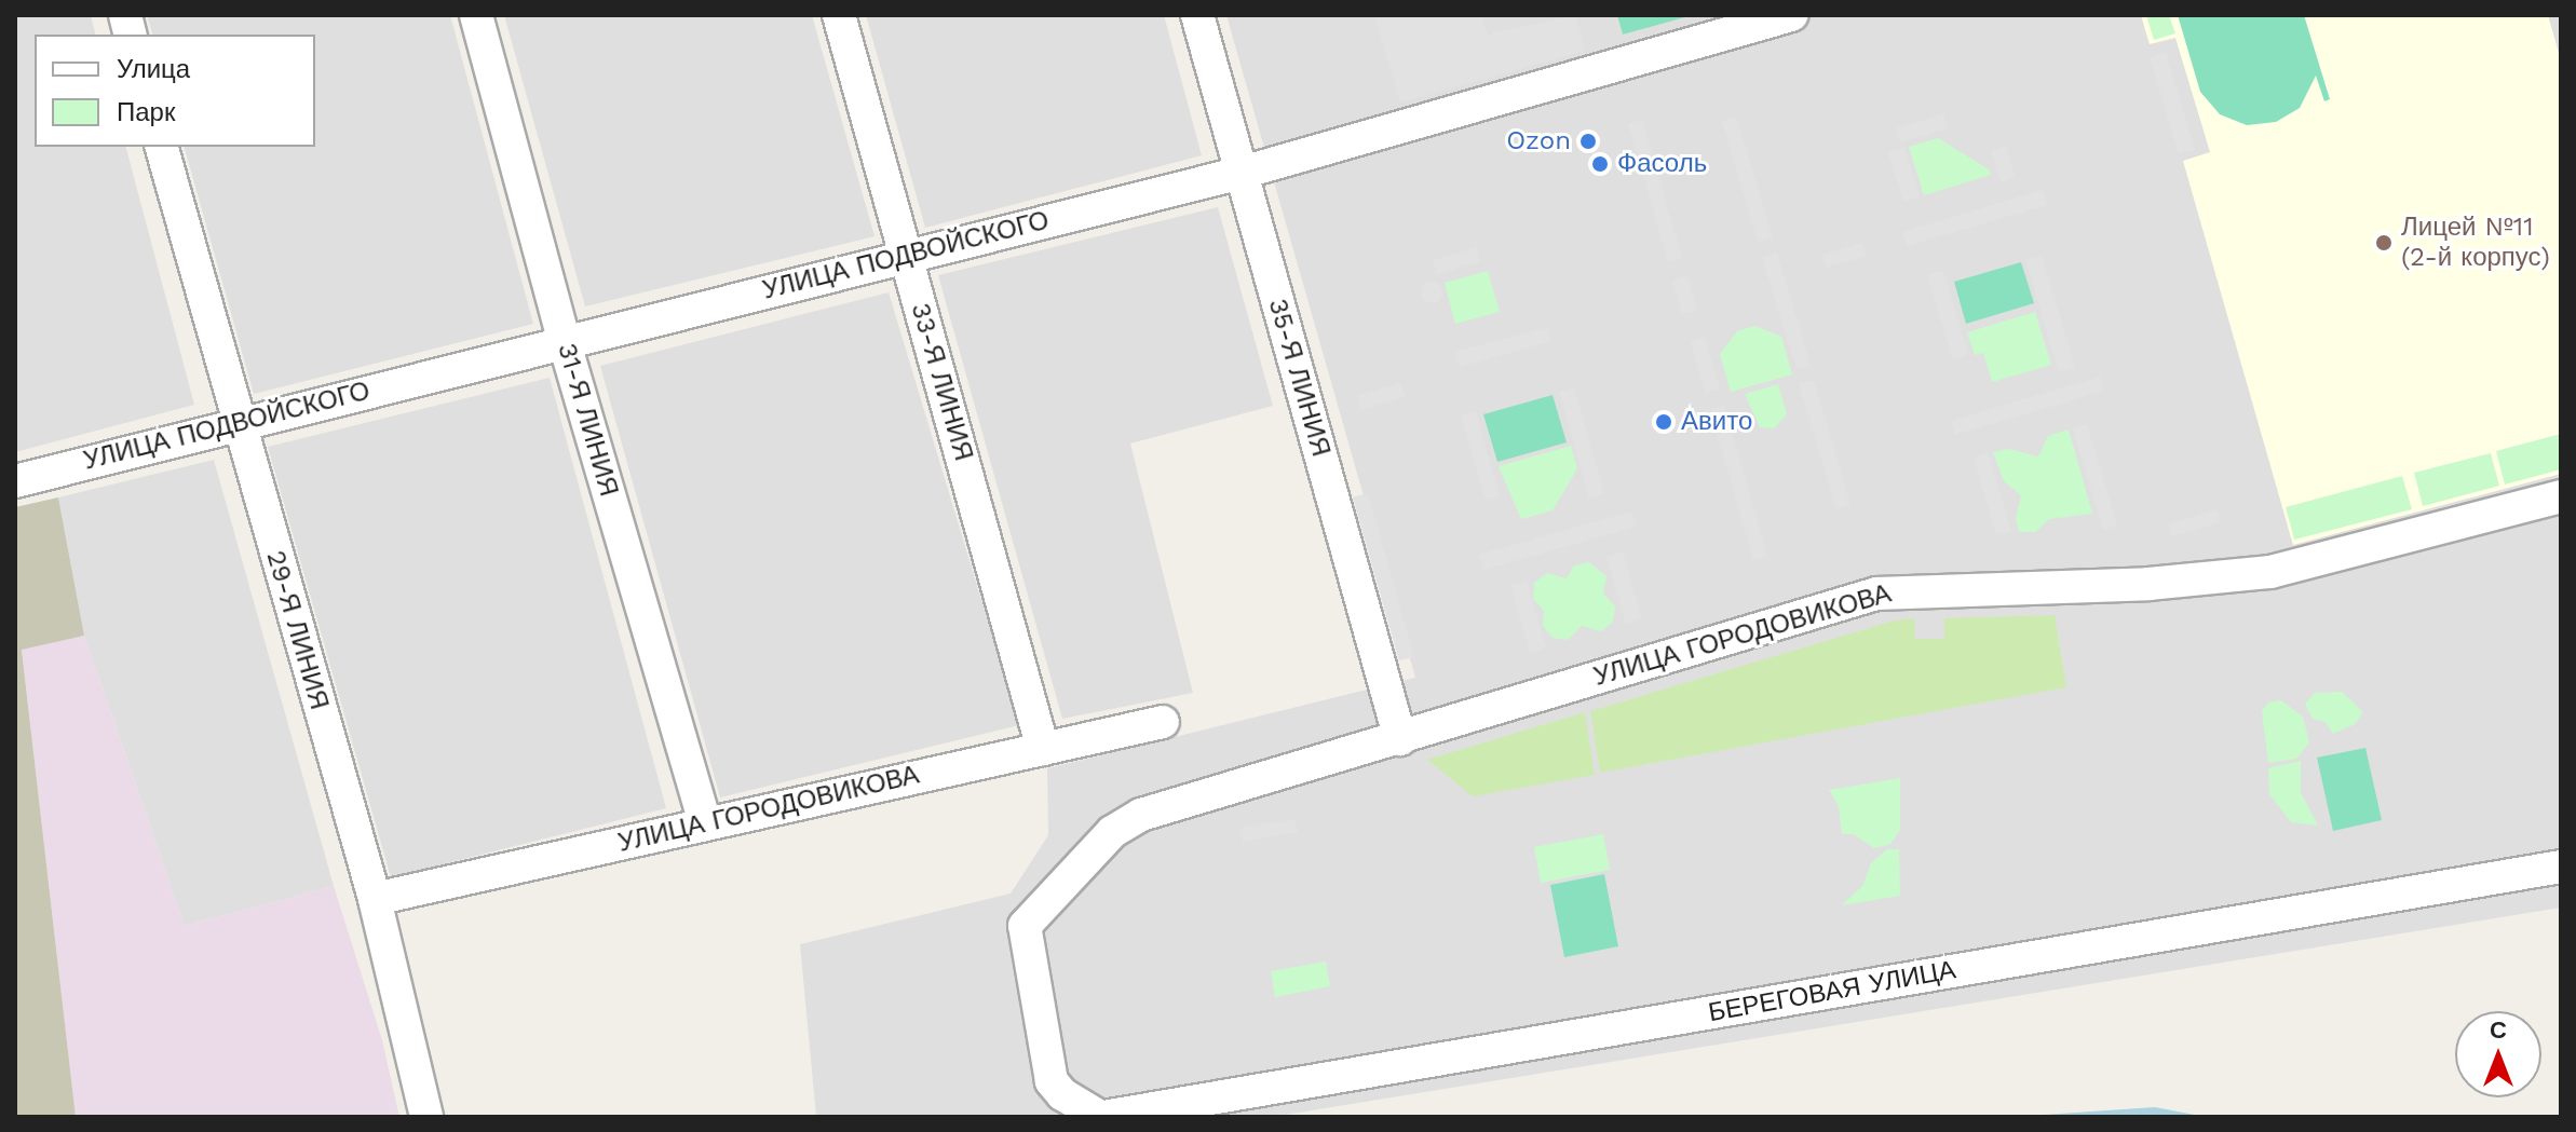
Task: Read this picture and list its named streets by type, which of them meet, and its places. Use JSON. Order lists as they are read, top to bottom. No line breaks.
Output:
{"streets":{"street":["УЛИЦА ПОДВОЙСКОГО","35-Я ЛИНИЯ","33-Я ЛИНИЯ","31-Я ЛИНИЯ","29-Я ЛИНИЯ","УЛИЦА ГОРОДОВИКОВА","БЕРЕГОВАЯ УЛИЦА"]},"crossings":[["УЛИЦА ПОДВОЙСКОГО","35-Я ЛИНИЯ"],["УЛИЦА ПОДВОЙСКОГО","33-Я ЛИНИЯ"],["УЛИЦА ПОДВОЙСКОГО","31-Я ЛИНИЯ"],["УЛИЦА ПОДВОЙСКОГО","29-Я ЛИНИЯ"],["35-Я ЛИНИЯ","УЛИЦА ГОРОДОВИКОВА"],["33-Я ЛИНИЯ","УЛИЦА ГОРОДОВИКОВА"],["31-Я ЛИНИЯ","УЛИЦА ГОРОДОВИКОВА"],["29-Я ЛИНИЯ","УЛИЦА ГОРОДОВИКОВА"],["УЛИЦА ГОРОДОВИКОВА","БЕРЕГОВАЯ УЛИЦА"]],"places":["Ozon","Фасоль","Лицей №11 (2-й корпус)","Авито"],"legend":["Улица","Парк"],"north":"top"}
